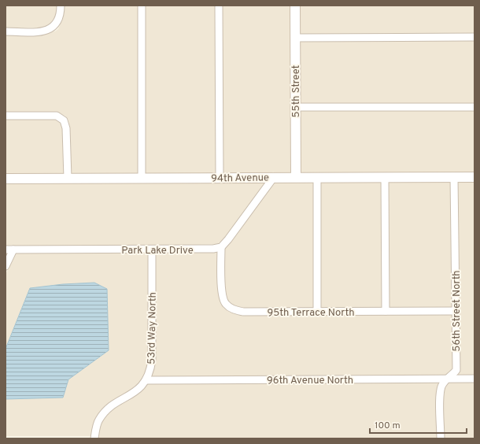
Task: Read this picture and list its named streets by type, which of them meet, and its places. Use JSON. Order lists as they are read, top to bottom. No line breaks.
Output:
{"streets":{"street":["55th Street","94th Avenue","Park Lake Drive","56th Street North","95th Terrace North","53rd Way North","96th Avenue North"]},"crossings":[["55th Street","94th Avenue"],["94th Avenue","56th Street North"],["Park Lake Drive","95th Terrace North"],["Park Lake Drive","53rd Way North"],["56th Street North","95th Terrace North"],["56th Street North","96th Avenue North"],["53rd Way North","96th Avenue North"]],"scale_bar":"100 m"}
